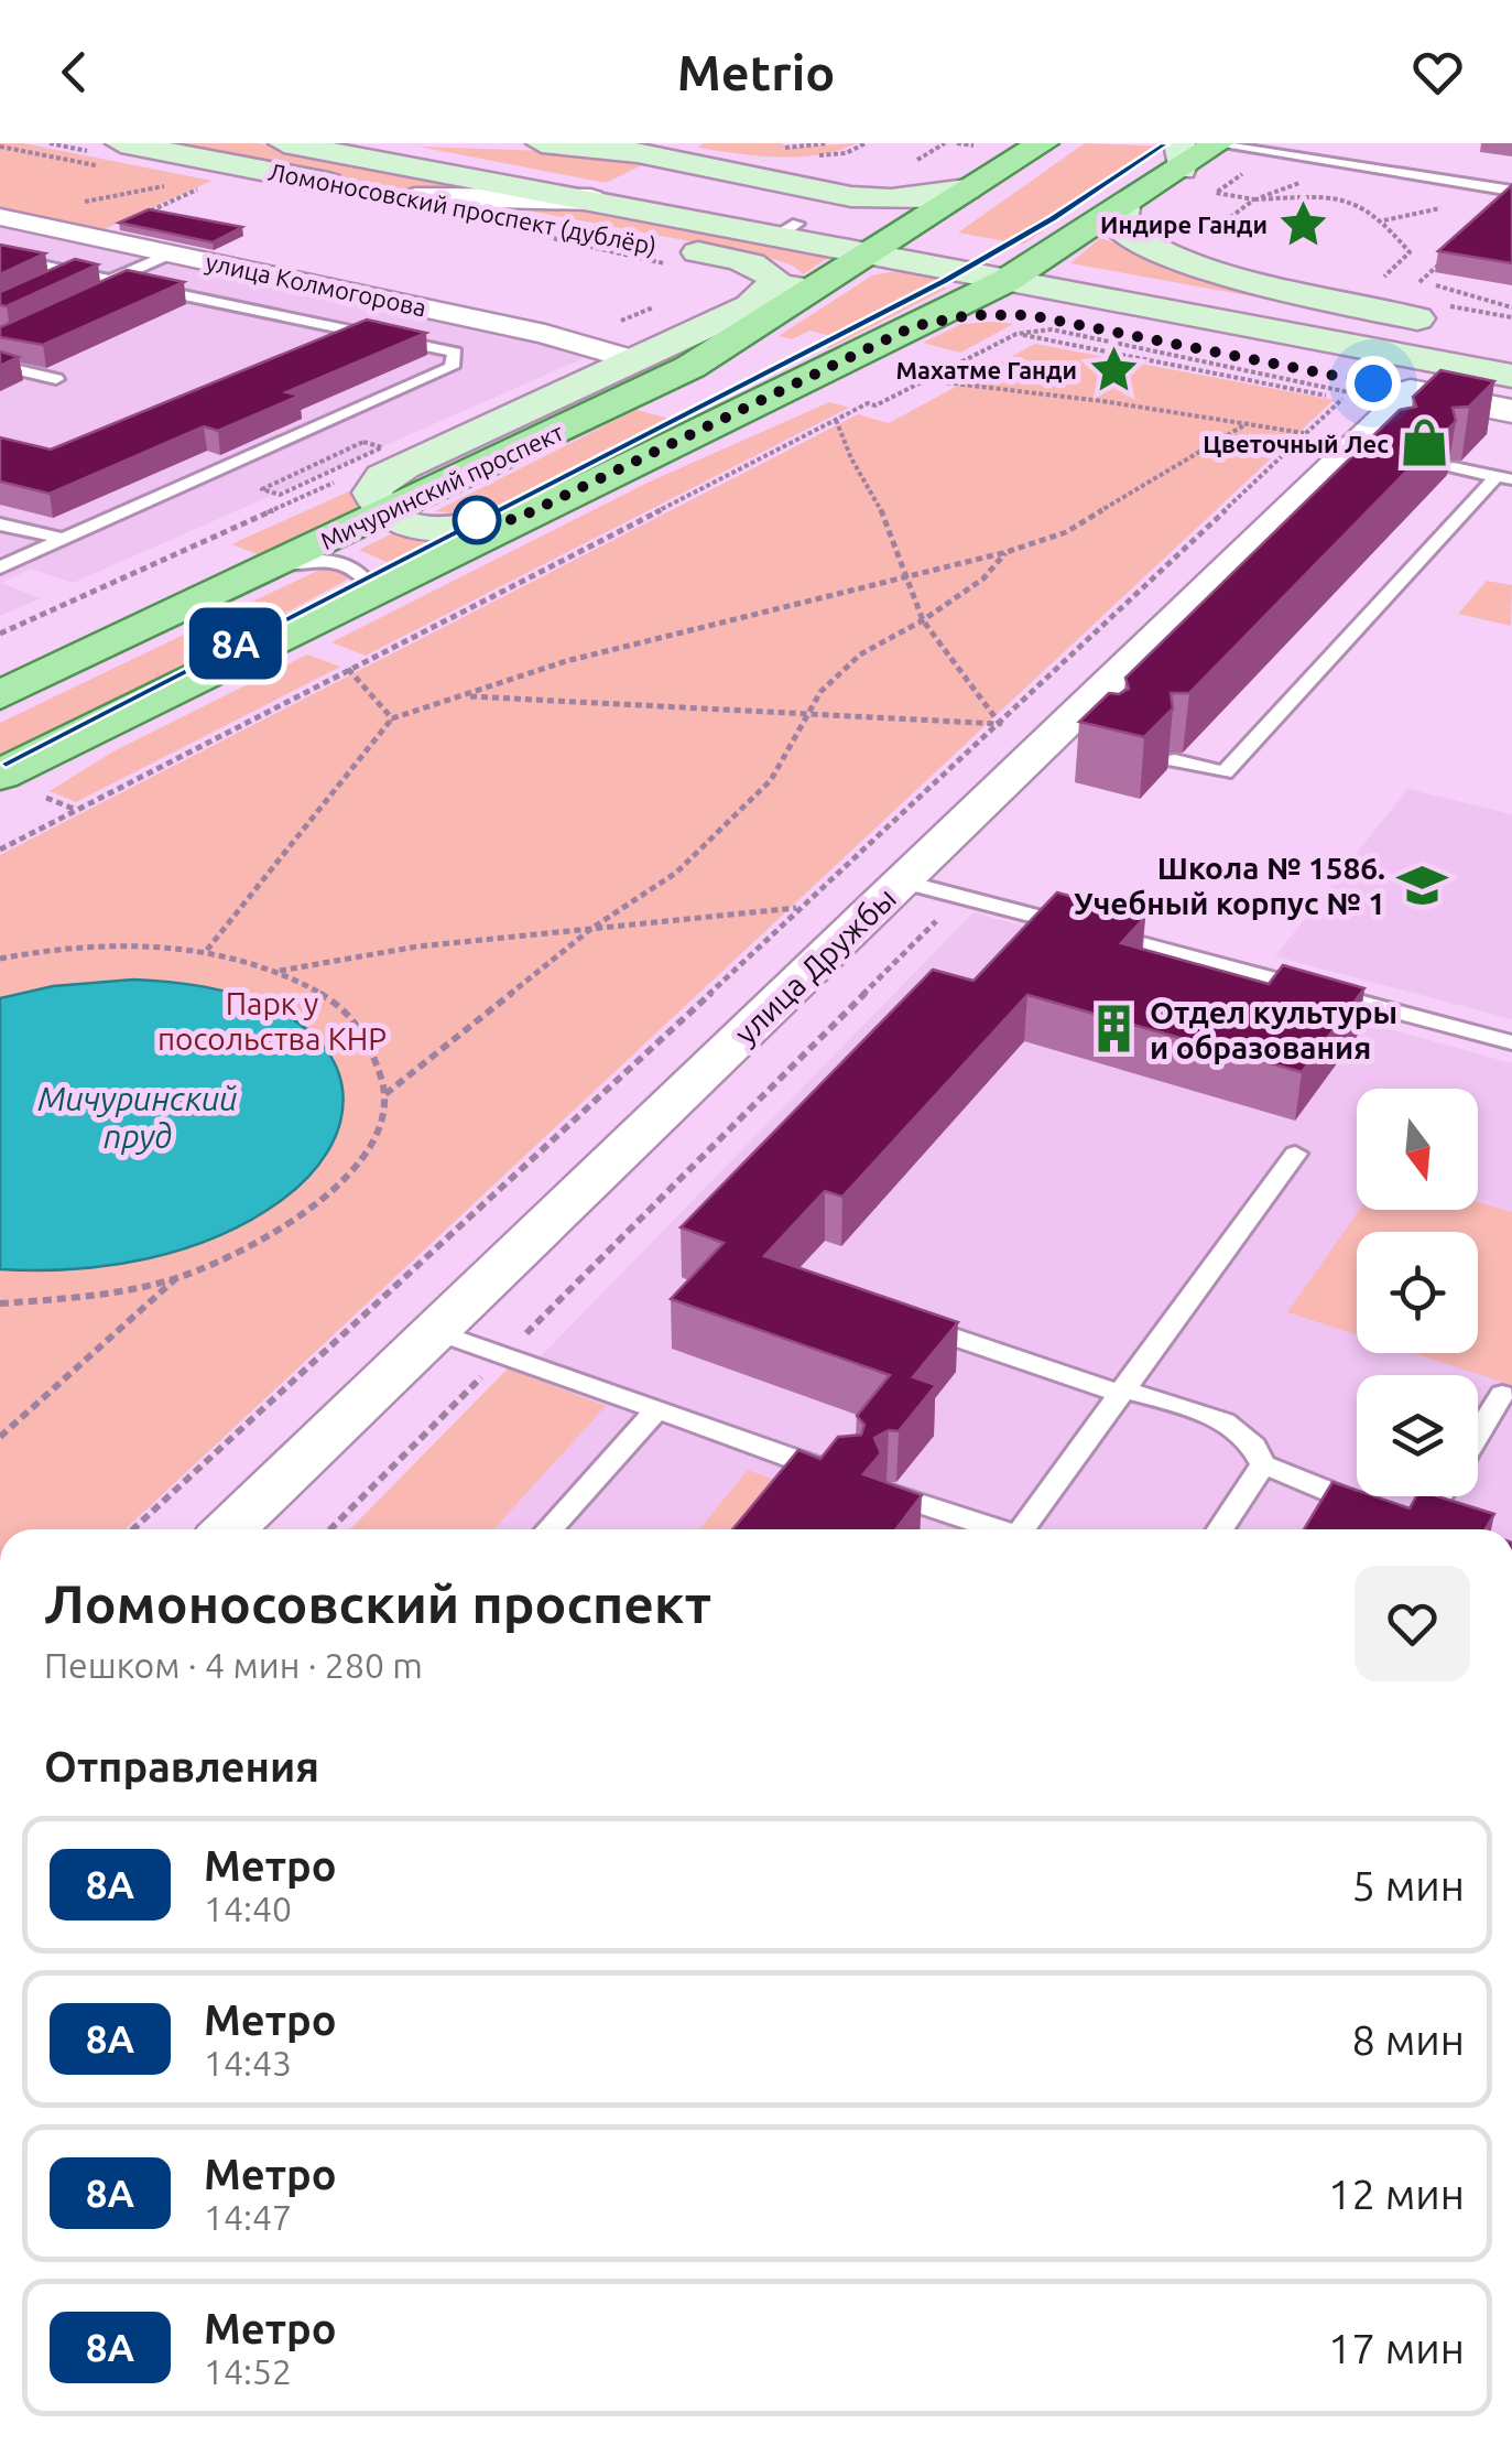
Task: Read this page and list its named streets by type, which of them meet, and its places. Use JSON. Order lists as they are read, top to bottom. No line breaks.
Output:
{"streets":{"main road":["Ломоносовский проспект (дублёр)","Мичуринский проспект"],"street":["улица Колмогорова","улица Дружбы"]},"water":["Мичуринский пруд"],"parks":["Парк у посольства КНР"],"places":{"place":["Индире Ганди","Махатме Ганди"],"shop":["Цветочный Лес"],"school or university":["Школа № 1586. Учебный корпус № 1"],"building":["Отдел культуры и образования"]},"lines":["metro line 8А"],"north":"bottom","page":{"header":"Metrio","on_map":"8А","heading":[["Ломоносовский проспект","Пешком · 4 мин · 280 m"],"Отправления"],"list":[{"mark":"8А","name":"Метро","note":"14:40","value":"5 мин"},{"mark":"8А","name":"Метро","note":"14:43","value":"8 мин"},{"mark":"8А","name":"Метро","note":"14:47","value":"12 мин"},{"mark":"8А","name":"Метро","note":"14:52","value":"17 мин"}]}}
